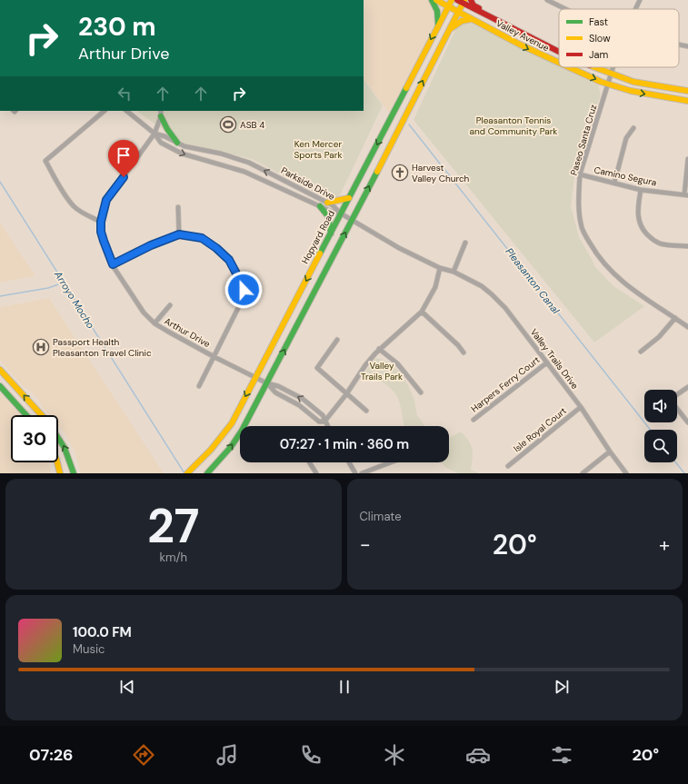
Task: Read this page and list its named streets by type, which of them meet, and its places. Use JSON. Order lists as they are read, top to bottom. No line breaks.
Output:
{"streets":{"main road":["Valley Avenue","Hopyard Road"],"street":["Paseo Santa Cruz","Camino Segura","Parkside Drive","Arthur Drive","Valley Trails Drive","Harpers Ferry Court","Isle Royal Court"]},"crossings":[["Valley Avenue","Paseo Santa Cruz"],["Valley Avenue","Hopyard Road"],["Paseo Santa Cruz","Camino Segura"],["Parkside Drive","Hopyard Road"],["Parkside Drive","Arthur Drive"],["Parkside Drive","Valley Trails Drive"],["Hopyard Road","Arthur Drive"],["Hopyard Road","Valley Trails Drive"],["Valley Trails Drive","Harpers Ferry Court"],["Valley Trails Drive","Isle Royal Court"]],"water":["Pleasanton Canal","Arroyo Mocho"],"parks":["Pleasanton Tennis and Community Park","Ken Mercer Sports Park","Valley Trails Park"],"places":{"sports":["ASB 4"],"church":["Harvest Valley Church"],"hospital":["Passport Health Pleasanton Travel Clinic"]},"legend":["Fast","Slow","Jam"],"page":{"turn":["230 m","Arthur Drive"],"limit":"30","trip":"07:27 · 1 min · 360 m","tile":[["27","km/h"],"Climate"],"heat":["−","20°","+"],"song":["100.0 FM","Music"],"tabs":["07:26","20°"]}}
